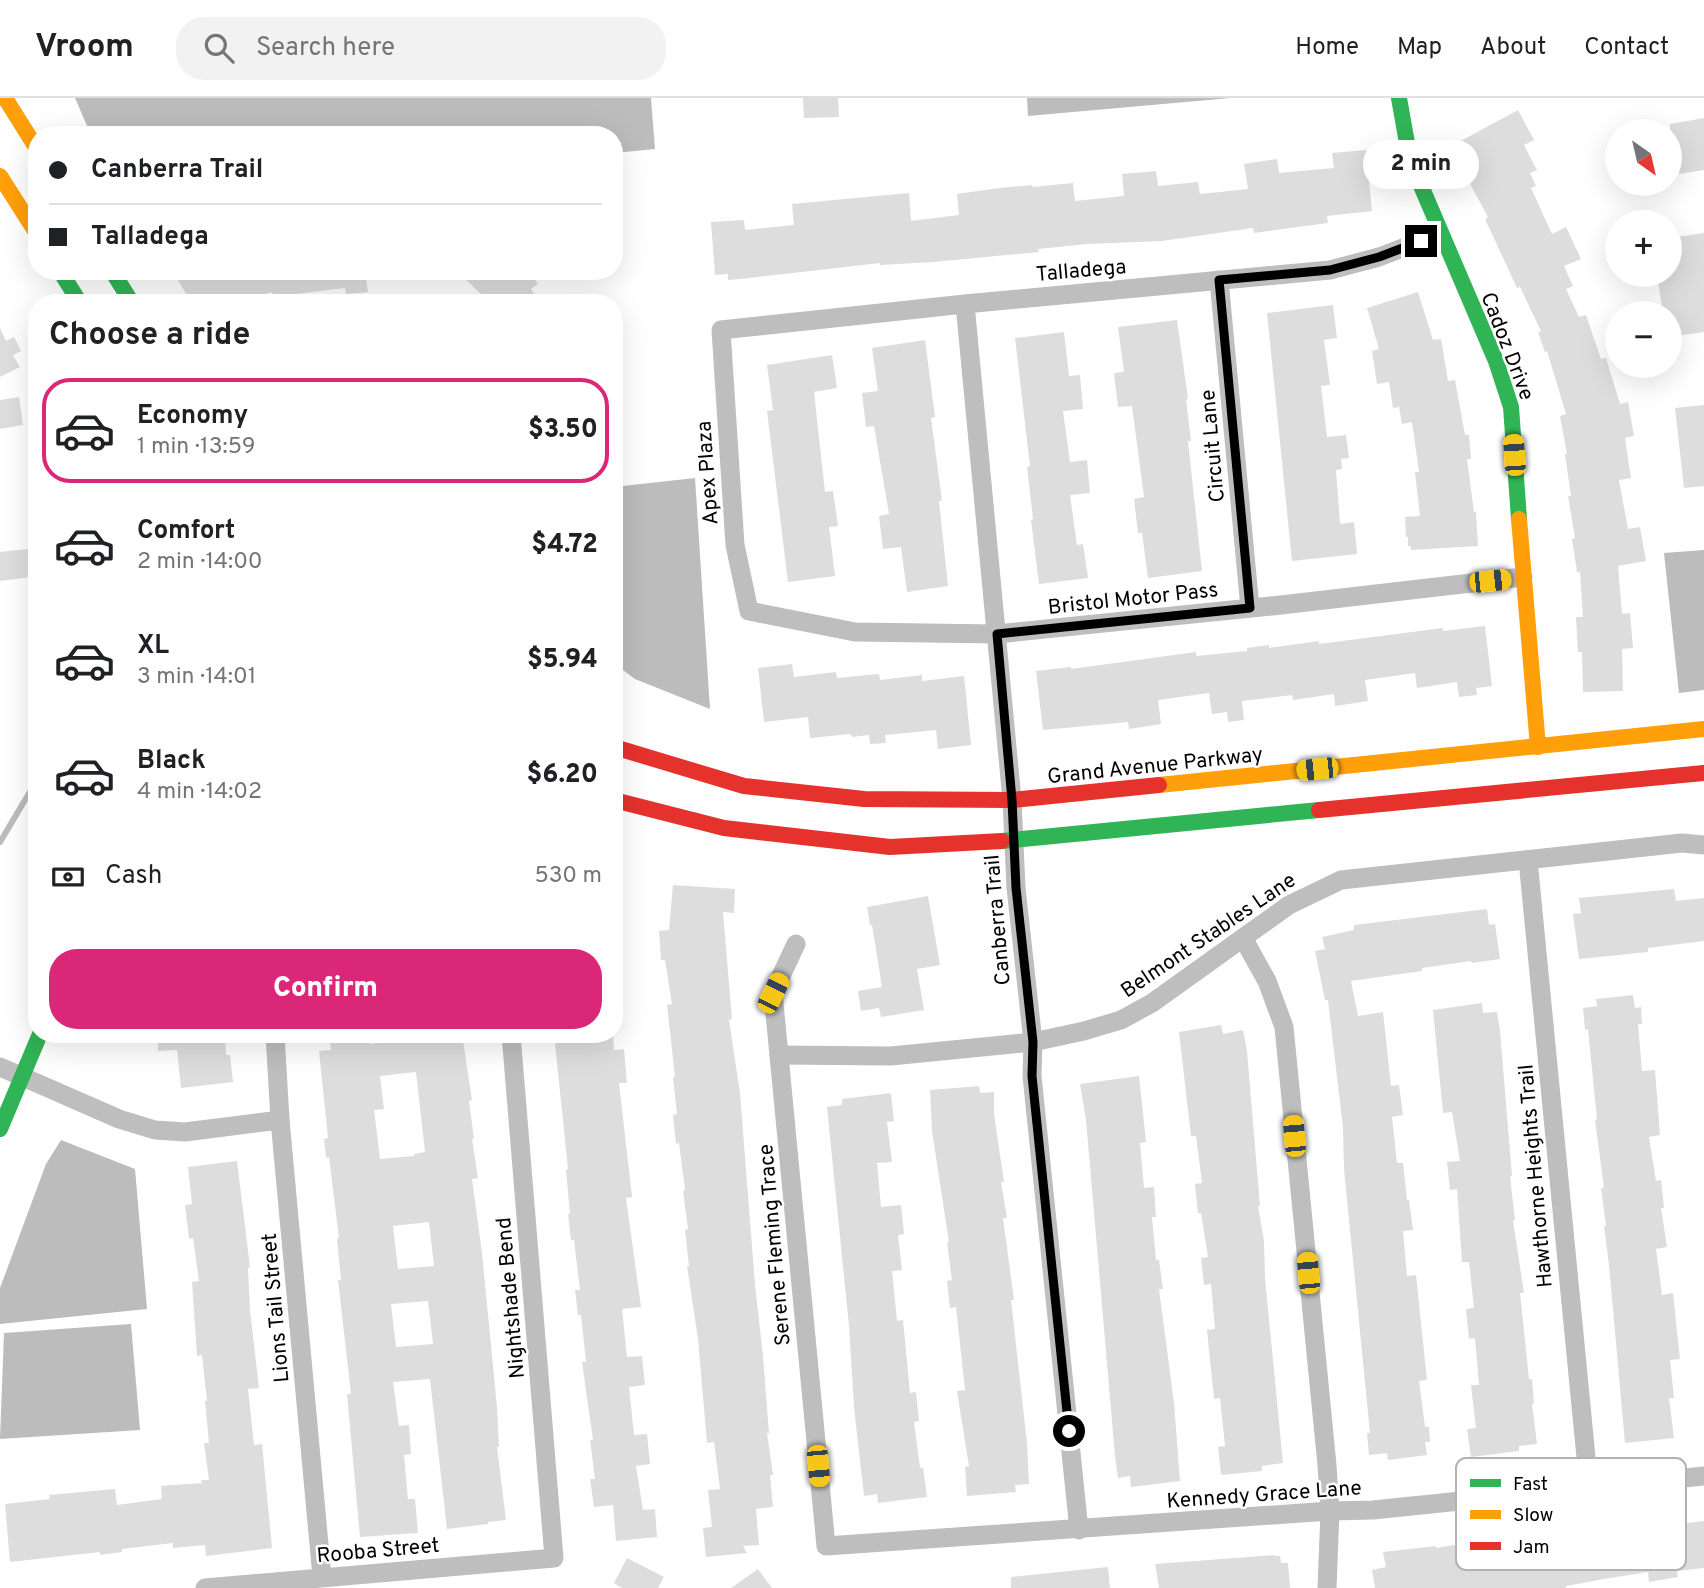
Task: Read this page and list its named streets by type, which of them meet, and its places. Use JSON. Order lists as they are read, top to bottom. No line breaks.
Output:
{"streets":{"street":["Talladega","Cadoz Drive","Circuit Lane","Apex Plaza","Bristol Motor Pass","Grand Avenue Parkway","Canberra Trail","Belmont Stables Lane","Hawthorne Heights Trail","Serene Fleming Trace","Nightshade Bend","Lions Tail Street","Kennedy Grace Lane","Rooba Street"]},"crossings":[["Talladega","Cadoz Drive"],["Talladega","Circuit Lane"],["Talladega","Apex Plaza"],["Talladega","Canberra Trail"],["Cadoz Drive","Bristol Motor Pass"],["Cadoz Drive","Grand Avenue Parkway"],["Circuit Lane","Bristol Motor Pass"],["Apex Plaza","Bristol Motor Pass"],["Bristol Motor Pass","Canberra Trail"],["Grand Avenue Parkway","Canberra Trail"],["Canberra Trail","Belmont Stables Lane"],["Canberra Trail","Kennedy Grace Lane"],["Belmont Stables Lane","Hawthorne Heights Trail"],["Belmont Stables Lane","Serene Fleming Trace"],["Serene Fleming Trace","Kennedy Grace Lane"],["Nightshade Bend","Rooba Street"],["Lions Tail Street","Rooba Street"]],"legend":["Fast","Slow","Jam"],"north":"bottom right","page":{"header":"Vroom","search":"Search here","nav":["Home","Map","About","Contact"],"map_buttons":["+","−"],"banner":["Canberra Trail","Talladega"],"bubble":"2 min","heading":"Choose a ride","list":[{"name":"Economy","note":"1 min · 13:59","value":"$3.50"},{"name":"Comfort","note":"2 min · 14:00","value":"$4.72"},{"name":"XL","note":"3 min · 14:01","value":"$5.94"},{"name":"Black","note":"4 min · 14:02","value":"$6.20"}],"pay":["Cash","530 m"],"buttons":"Confirm"}}
